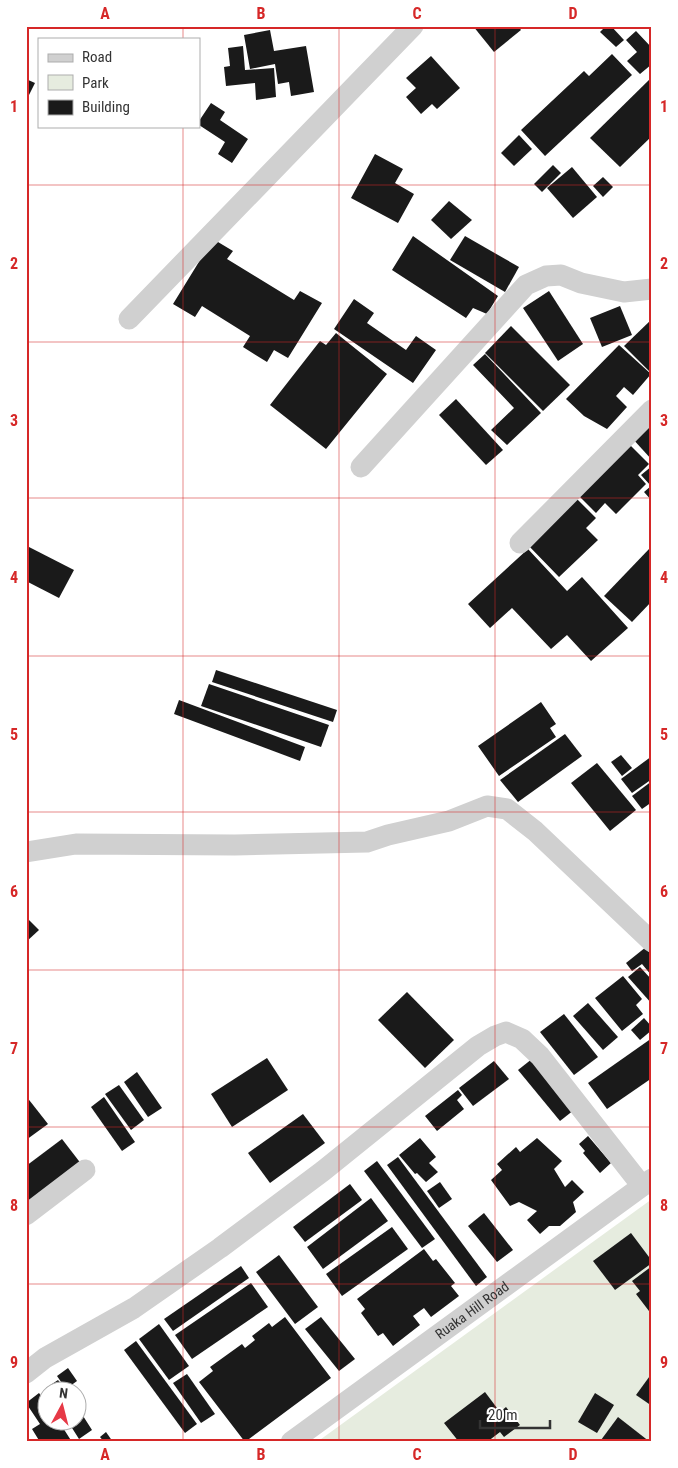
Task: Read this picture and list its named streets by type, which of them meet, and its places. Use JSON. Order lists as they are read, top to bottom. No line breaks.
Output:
{"streets":{"street":["Ruaka Hill Road"]},"legend":["Road","Park","Building"],"scale_bar":"20 m","north":"top","grid":{"columns":["A","B","C","D"],"rows":["1","2","3","4","5","6","7","8","9"]}}
